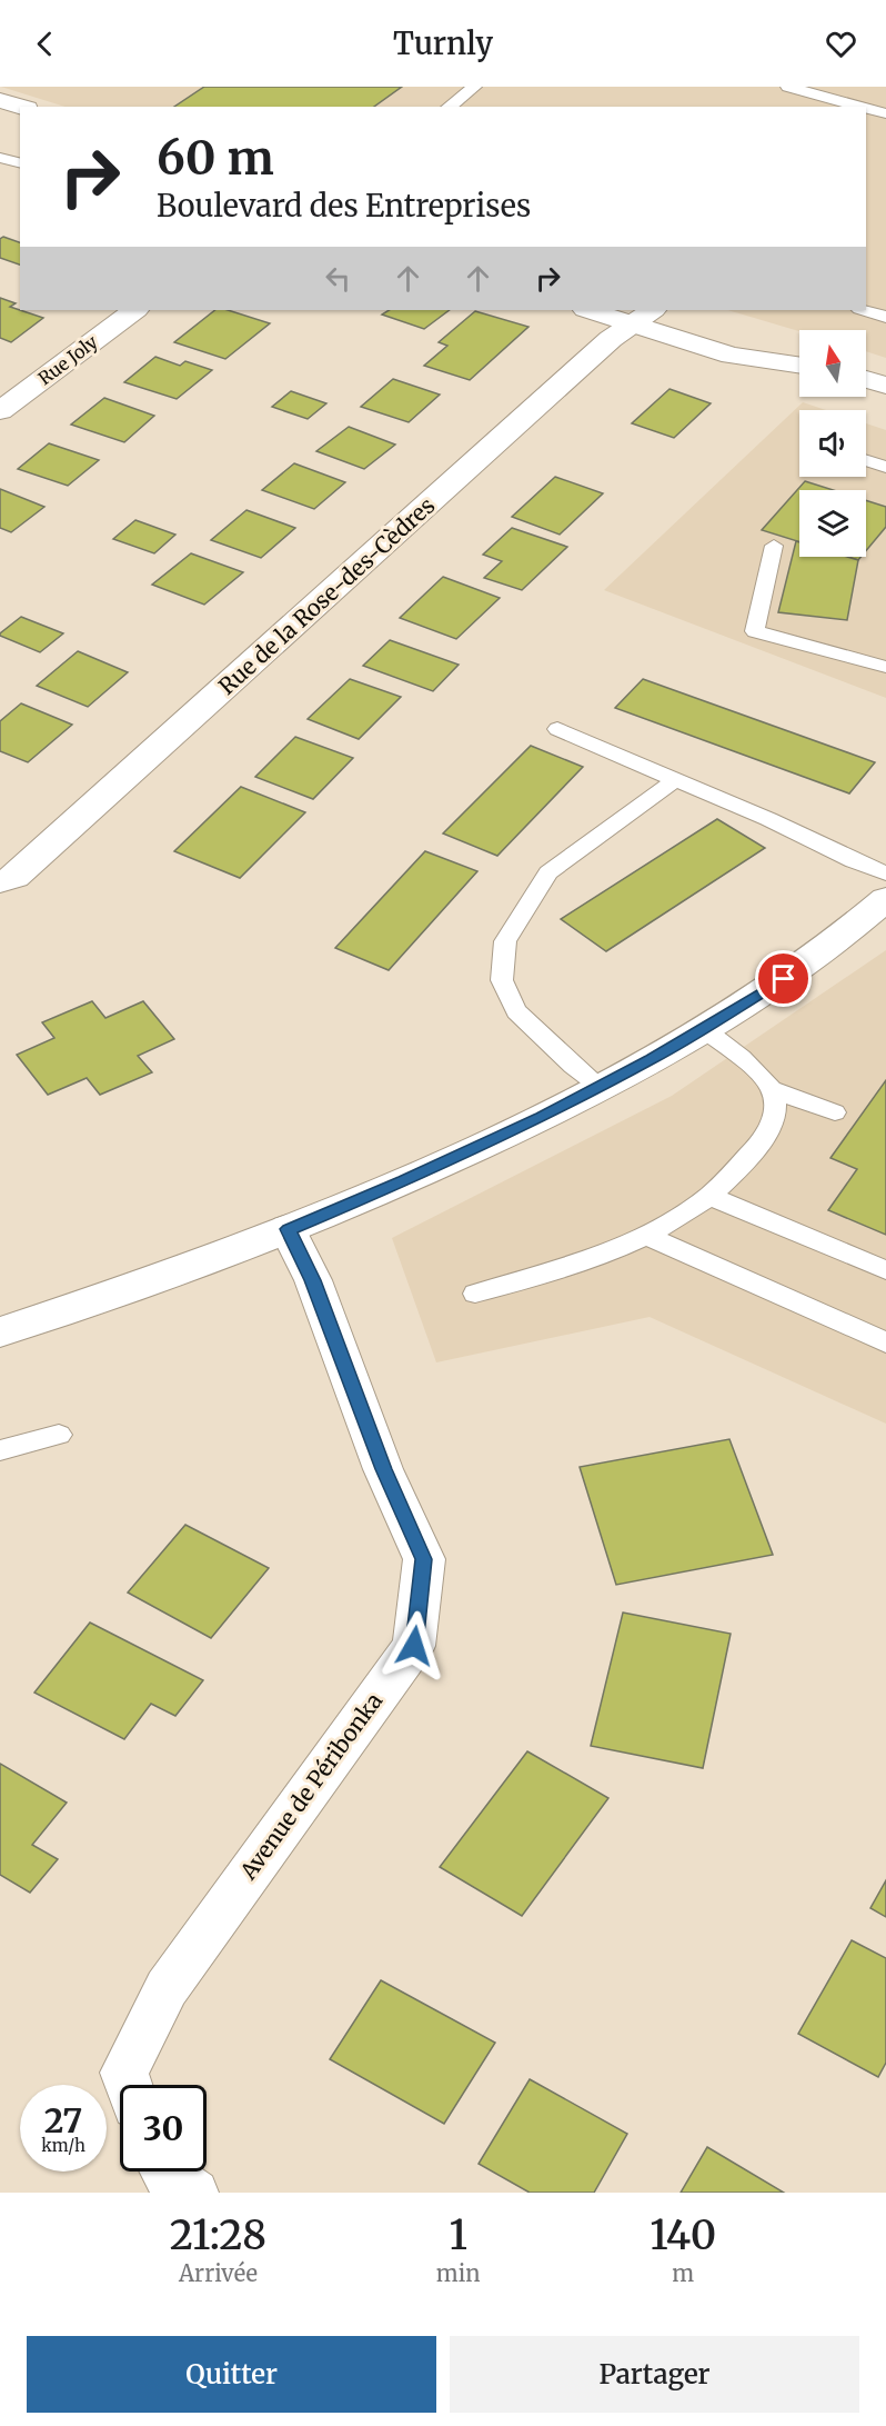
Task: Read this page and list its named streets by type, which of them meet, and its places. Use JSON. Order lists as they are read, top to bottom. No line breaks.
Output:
{"streets":{"street":["Rue Joly","Rue de la Rose-des-Cèdres","Avenue de Péribonka"]},"north":"top","page":{"header":"Turnly","turn":["60 m","Boulevard des Entreprises"],"speed":"27 km/h","limit":"30","eta":["21:28","Arrivée","1","min","140","m"],"buttons":["Quitter","Partager"]}}
